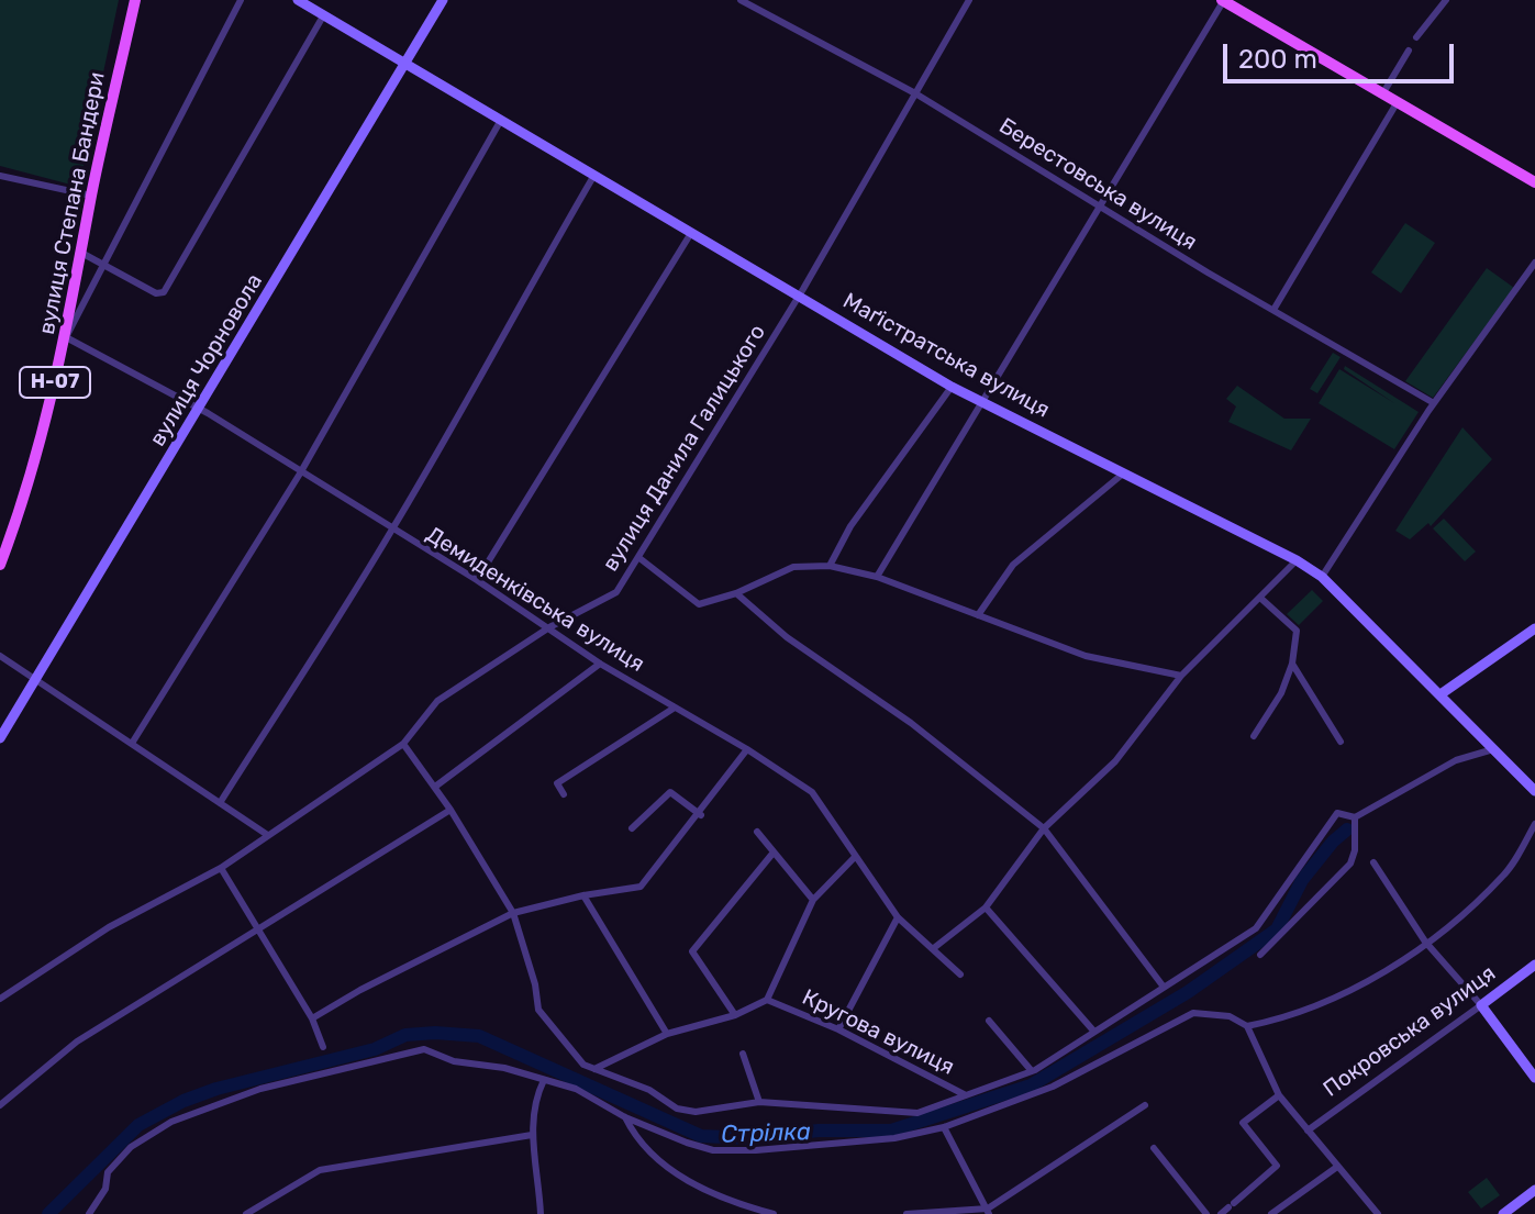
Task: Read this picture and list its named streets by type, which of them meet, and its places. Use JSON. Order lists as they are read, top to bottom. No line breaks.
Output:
{"streets":{"main road":["вулиця Степана Бандери","Н-07"],"street":["Берестовська вулиця","Маґістратська вулиця","вулиця Чорновола","вулиця Данила Галицького","Демиденківська вулиця","Покровська вулиця","Кругова вулиця"]},"crossings":[["Берестовська вулиця","вулиця Данила Галицького"],["вулиця Степана Бандери","Демиденківська вулиця"],["Маґістратська вулиця","вулиця Чорновола"],["Маґістратська вулиця","вулиця Данила Галицького"],["вулиця Чорновола","Демиденківська вулиця"],["вулиця Данила Галицького","Демиденківська вулиця"]],"water":["Стрілка"],"scale_bar":"200 m"}
